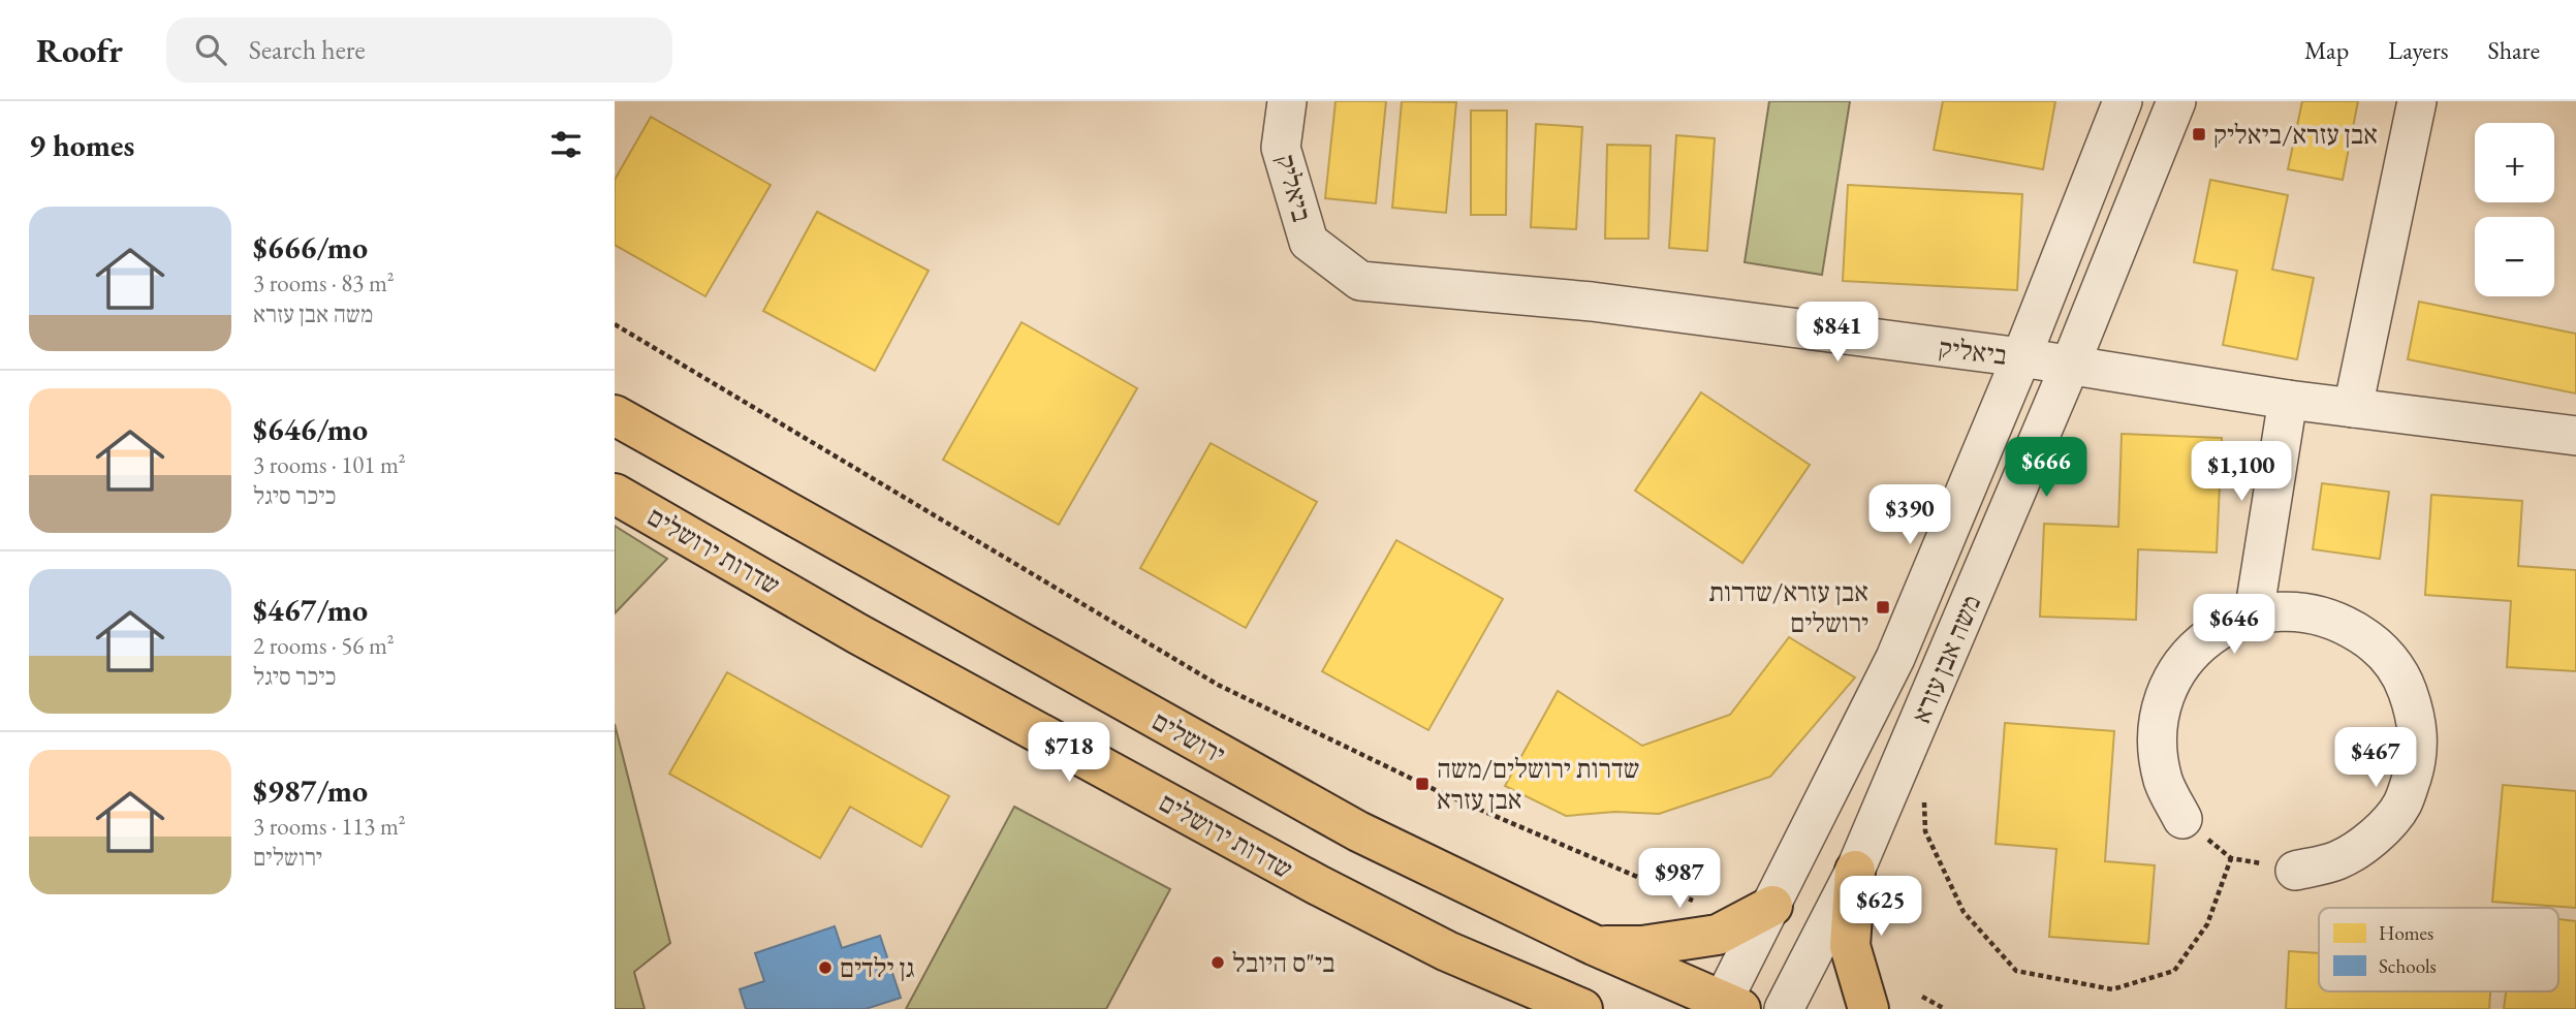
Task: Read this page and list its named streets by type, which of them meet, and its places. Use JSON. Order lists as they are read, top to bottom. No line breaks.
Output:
{"streets":{"main road":["שדרות ירושלים","ירושלים"],"street":["ביאליק","משה אבן עזרא"]},"crossings":[["ביאליק","משה אבן עזרא"],["משה אבן עזרא","ירושלים"]],"places":{"transit":["אבן עזרא/ביאליק","אבן עזרא/שדרות ירושלים","שדרות ירושלים/משה אבן עזרא"],"other":["בי\"ס היובל","גן ילדים"]},"legend":["Homes","Schools"],"page":{"header":"Roofr","search":"Search here","nav":["Map","Layers","Share"],"heading":"9 homes","map_buttons":["+","−"],"list":[{"name":"$666/mo","note":"3 rooms · 83 m² · משה אבן עזרא"},{"name":"$646/mo","note":"3 rooms · 101 m² · כיכר סיגל"},{"name":"$467/mo","note":"2 rooms · 56 m² · כיכר סיגל"},{"name":"$987/mo","note":"3 rooms · 113 m² · ירושלים"}],"price":["$841","$666","$1,100","$390","$646","$718","$467","$987","$625"]}}
